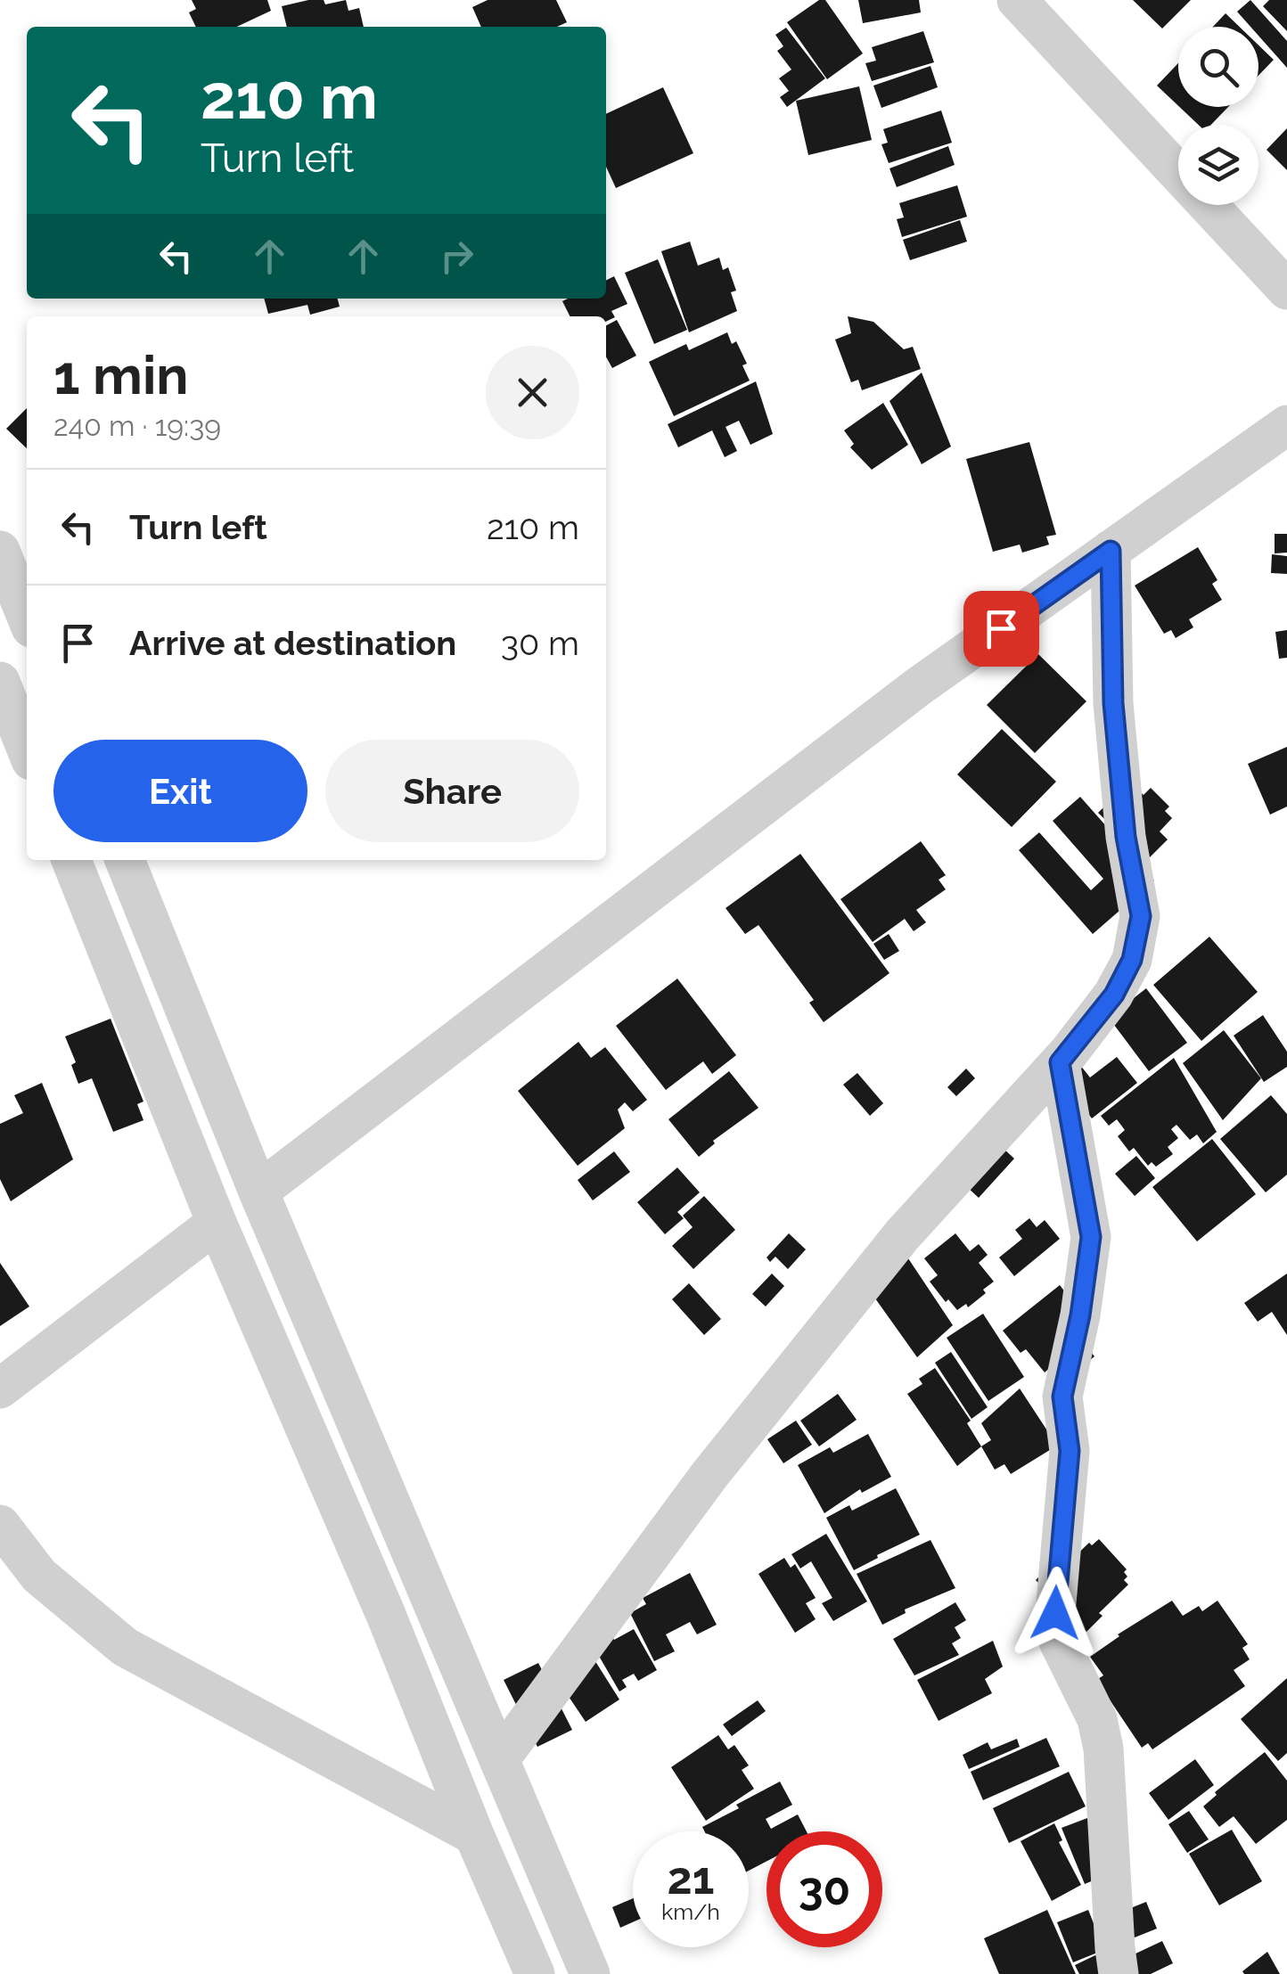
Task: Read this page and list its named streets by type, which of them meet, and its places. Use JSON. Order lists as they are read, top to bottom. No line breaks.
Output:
{"page":{"turn":["210 m","Turn left"],"heading":["1 min","240 m · 19:39"],"list":[{"name":"Turn left","value":"210 m"},{"name":"Arrive at destination","value":"30 m"}],"buttons":["Exit","Share"],"speed":"21 km/h","limit":"30"}}
